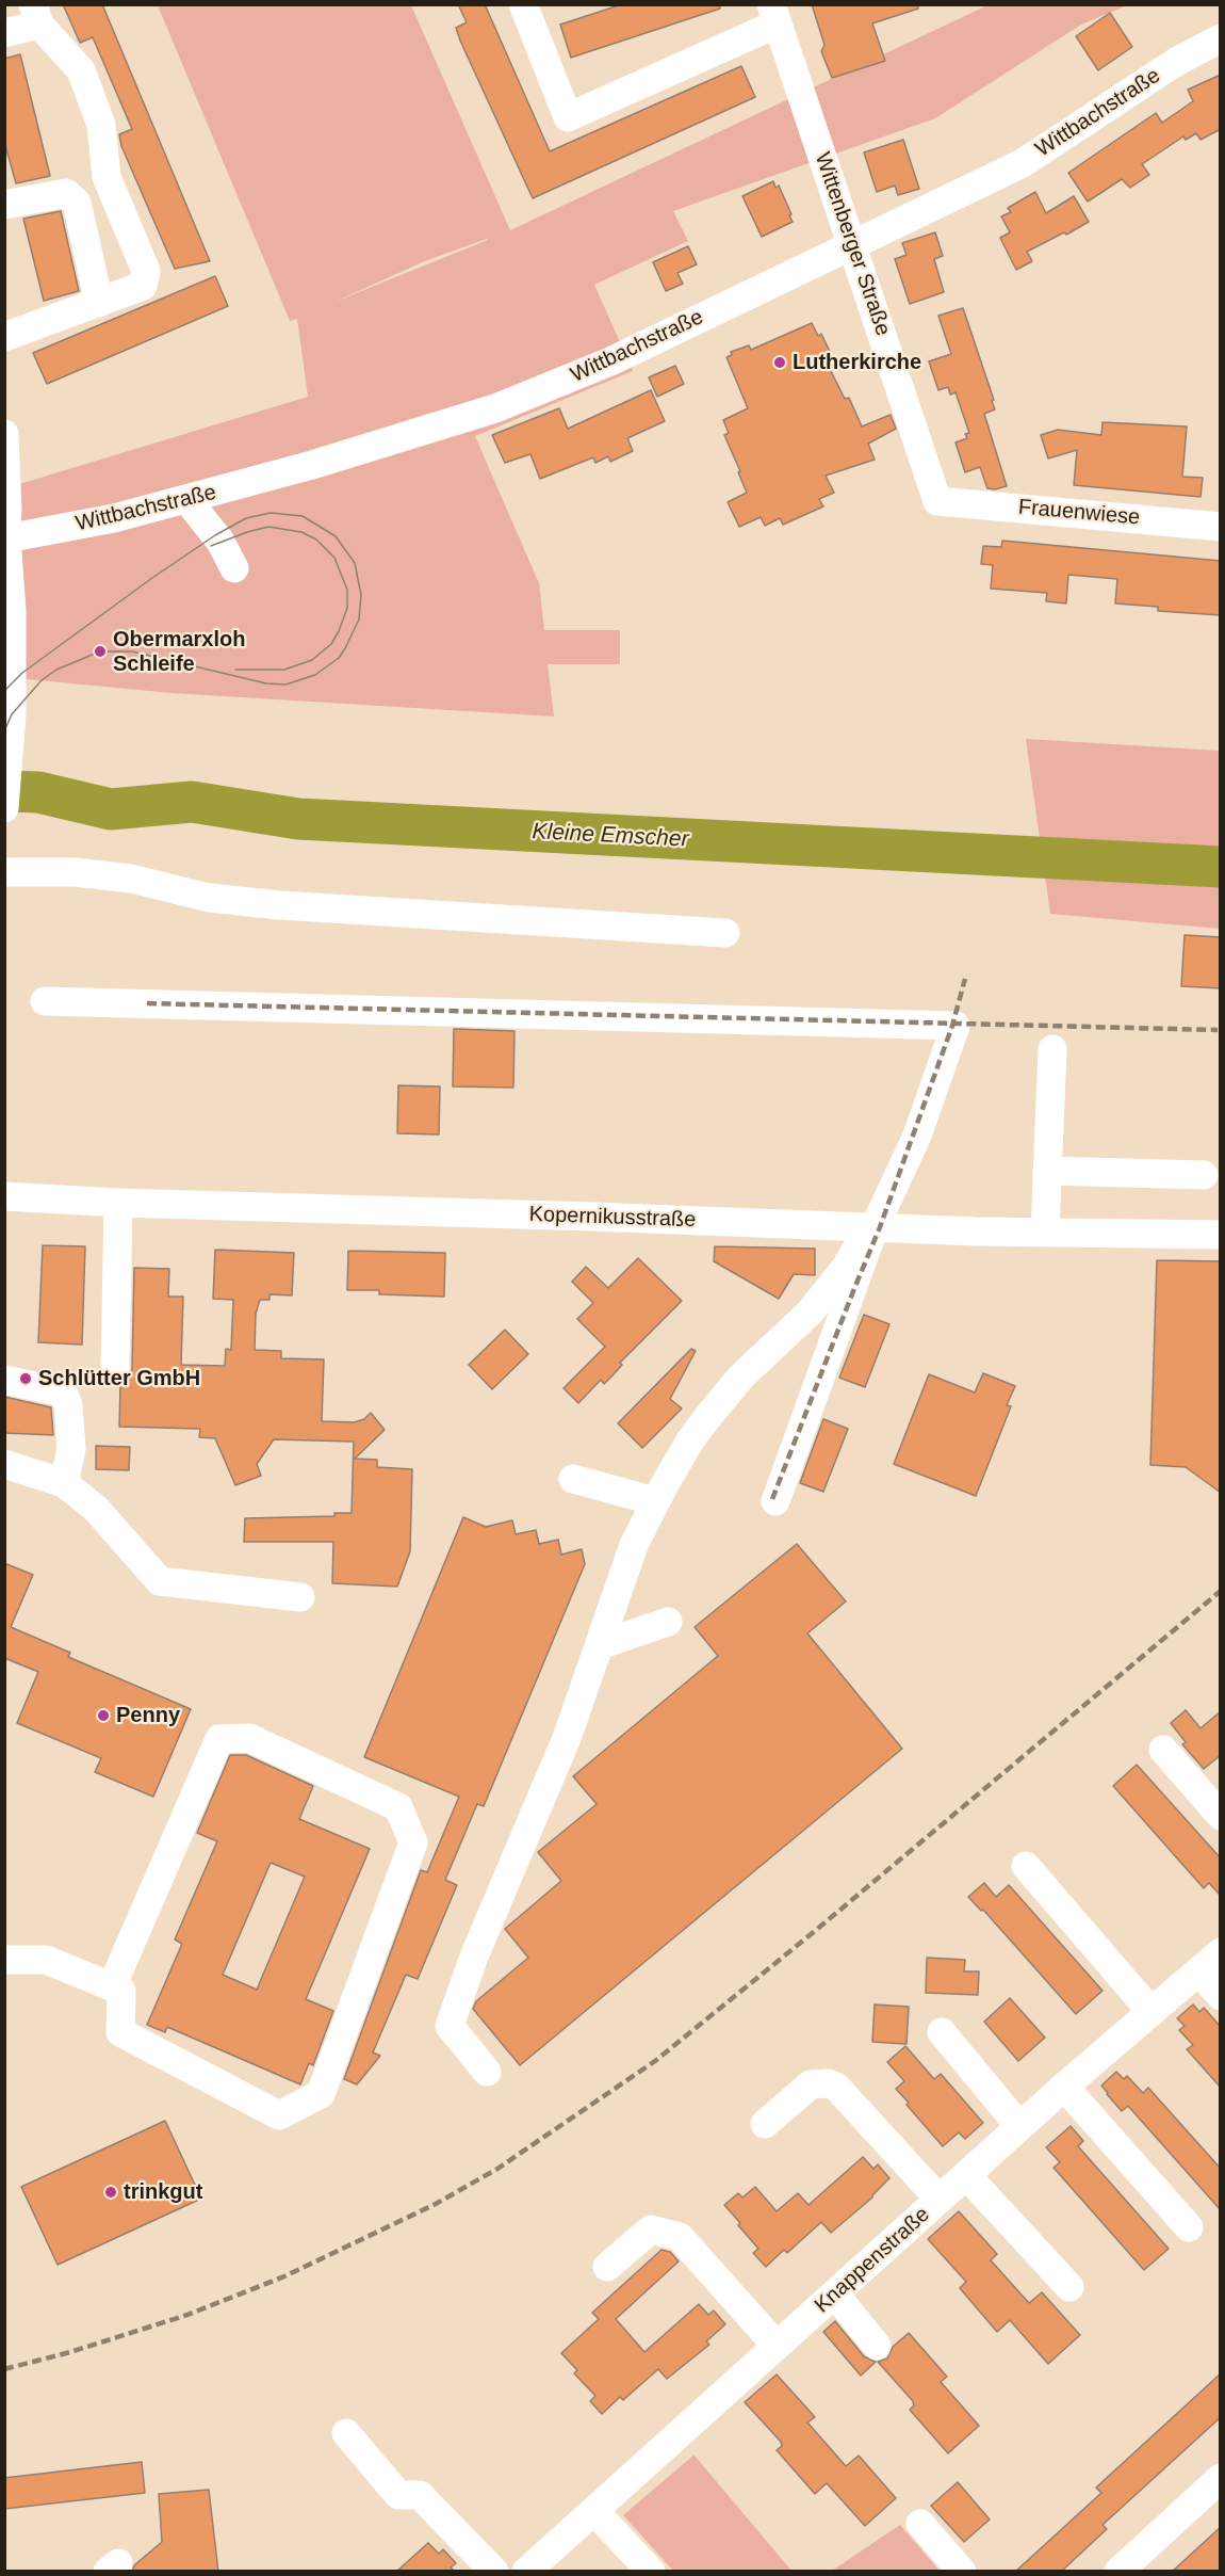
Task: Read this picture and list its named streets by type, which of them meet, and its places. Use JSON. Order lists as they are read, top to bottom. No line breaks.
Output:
{"streets":{"street":["Wittbachstraße","Wittenberger Straße","Frauenwiese","Kopernikusstraße","Knappenstraße"]},"crossings":[["Wittbachstraße","Wittenberger Straße"],["Wittenberger Straße","Frauenwiese"]],"water":["Kleine Emscher"],"places":["Lutherkirche","Obermarxloh Schleife","Schlütter GmbH","Penny","trinkgut"]}
